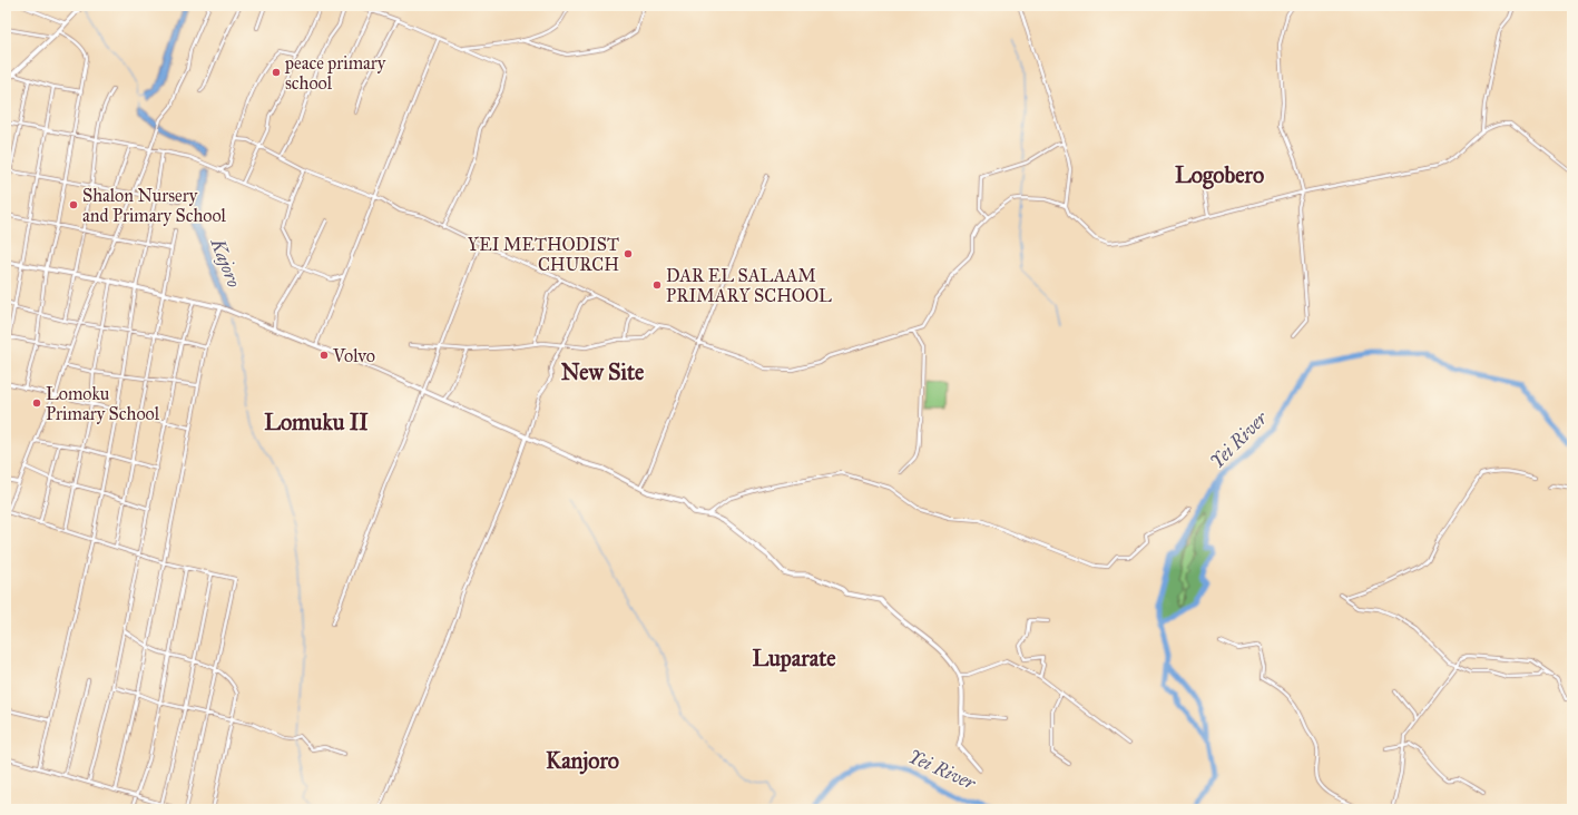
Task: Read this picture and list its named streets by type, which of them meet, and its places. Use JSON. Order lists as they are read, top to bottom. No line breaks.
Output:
{"districts":["Logobero","New Site","Lomuku II","Luparate","Kanjoro"],"water":["Kajoro","Yei River"],"places":["peace primary school","Shalon Nursery and Primary School","YEI METHODIST CHURCH","DAR EL SALAAM PRIMARY SCHOOL","Volvo","Lomoku Primary School"]}
